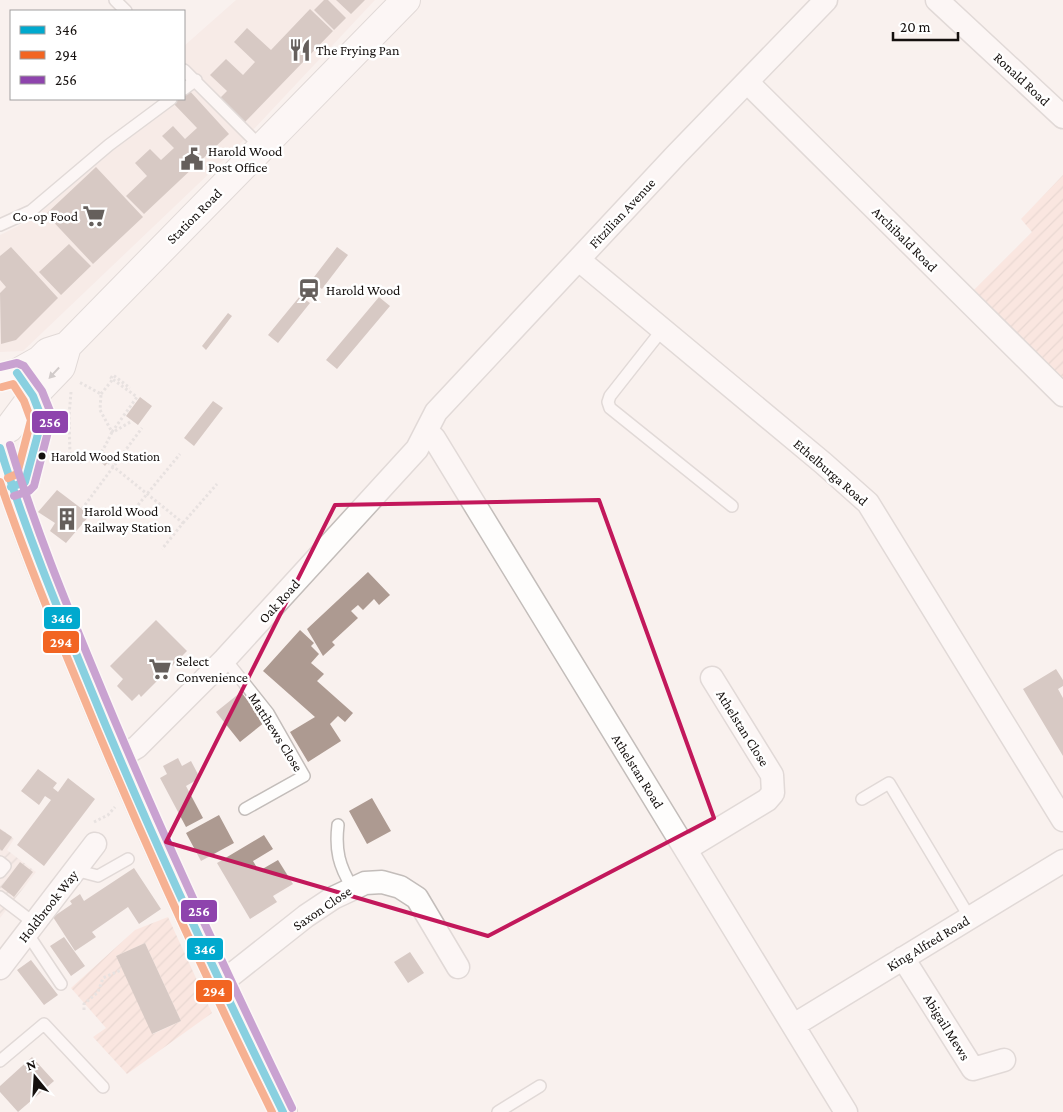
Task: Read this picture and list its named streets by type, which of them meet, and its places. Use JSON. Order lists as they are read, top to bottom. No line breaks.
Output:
{"streets":{"street":["Ronald Road","Fitzilian Avenue","Station Road","Archibald Road","Ethelburga Road","Oak Road","Athelstan Close","Athelstan Road","Holdbrook Way","Saxon Close","King Alfred Road","Abigail Mews"],"lane":["Matthews Close"]},"crossings":[["Fitzilian Avenue","Archibald Road"],["Fitzilian Avenue","Ethelburga Road"],["Fitzilian Avenue","Oak Road"],["Fitzilian Avenue","Athelstan Road"],["Oak Road","Matthews Close"],["Oak Road","Athelstan Road"],["Athelstan Close","Athelstan Road"],["Athelstan Road","King Alfred Road"],["King Alfred Road","Abigail Mews"]],"places":{"restaurant":["The Frying Pan"],"public building":["Harold Wood Post Office"],"supermarket":["Co-op Food","Select Convenience"],"station":["Harold Wood"],"other":["Harold Wood Station"],"building":["Harold Wood Railway Station"]},"lines":["transit line 256","transit line 346","transit line 294"],"legend":["346","294","256"],"scale_bar":"20 m","north":"top"}
